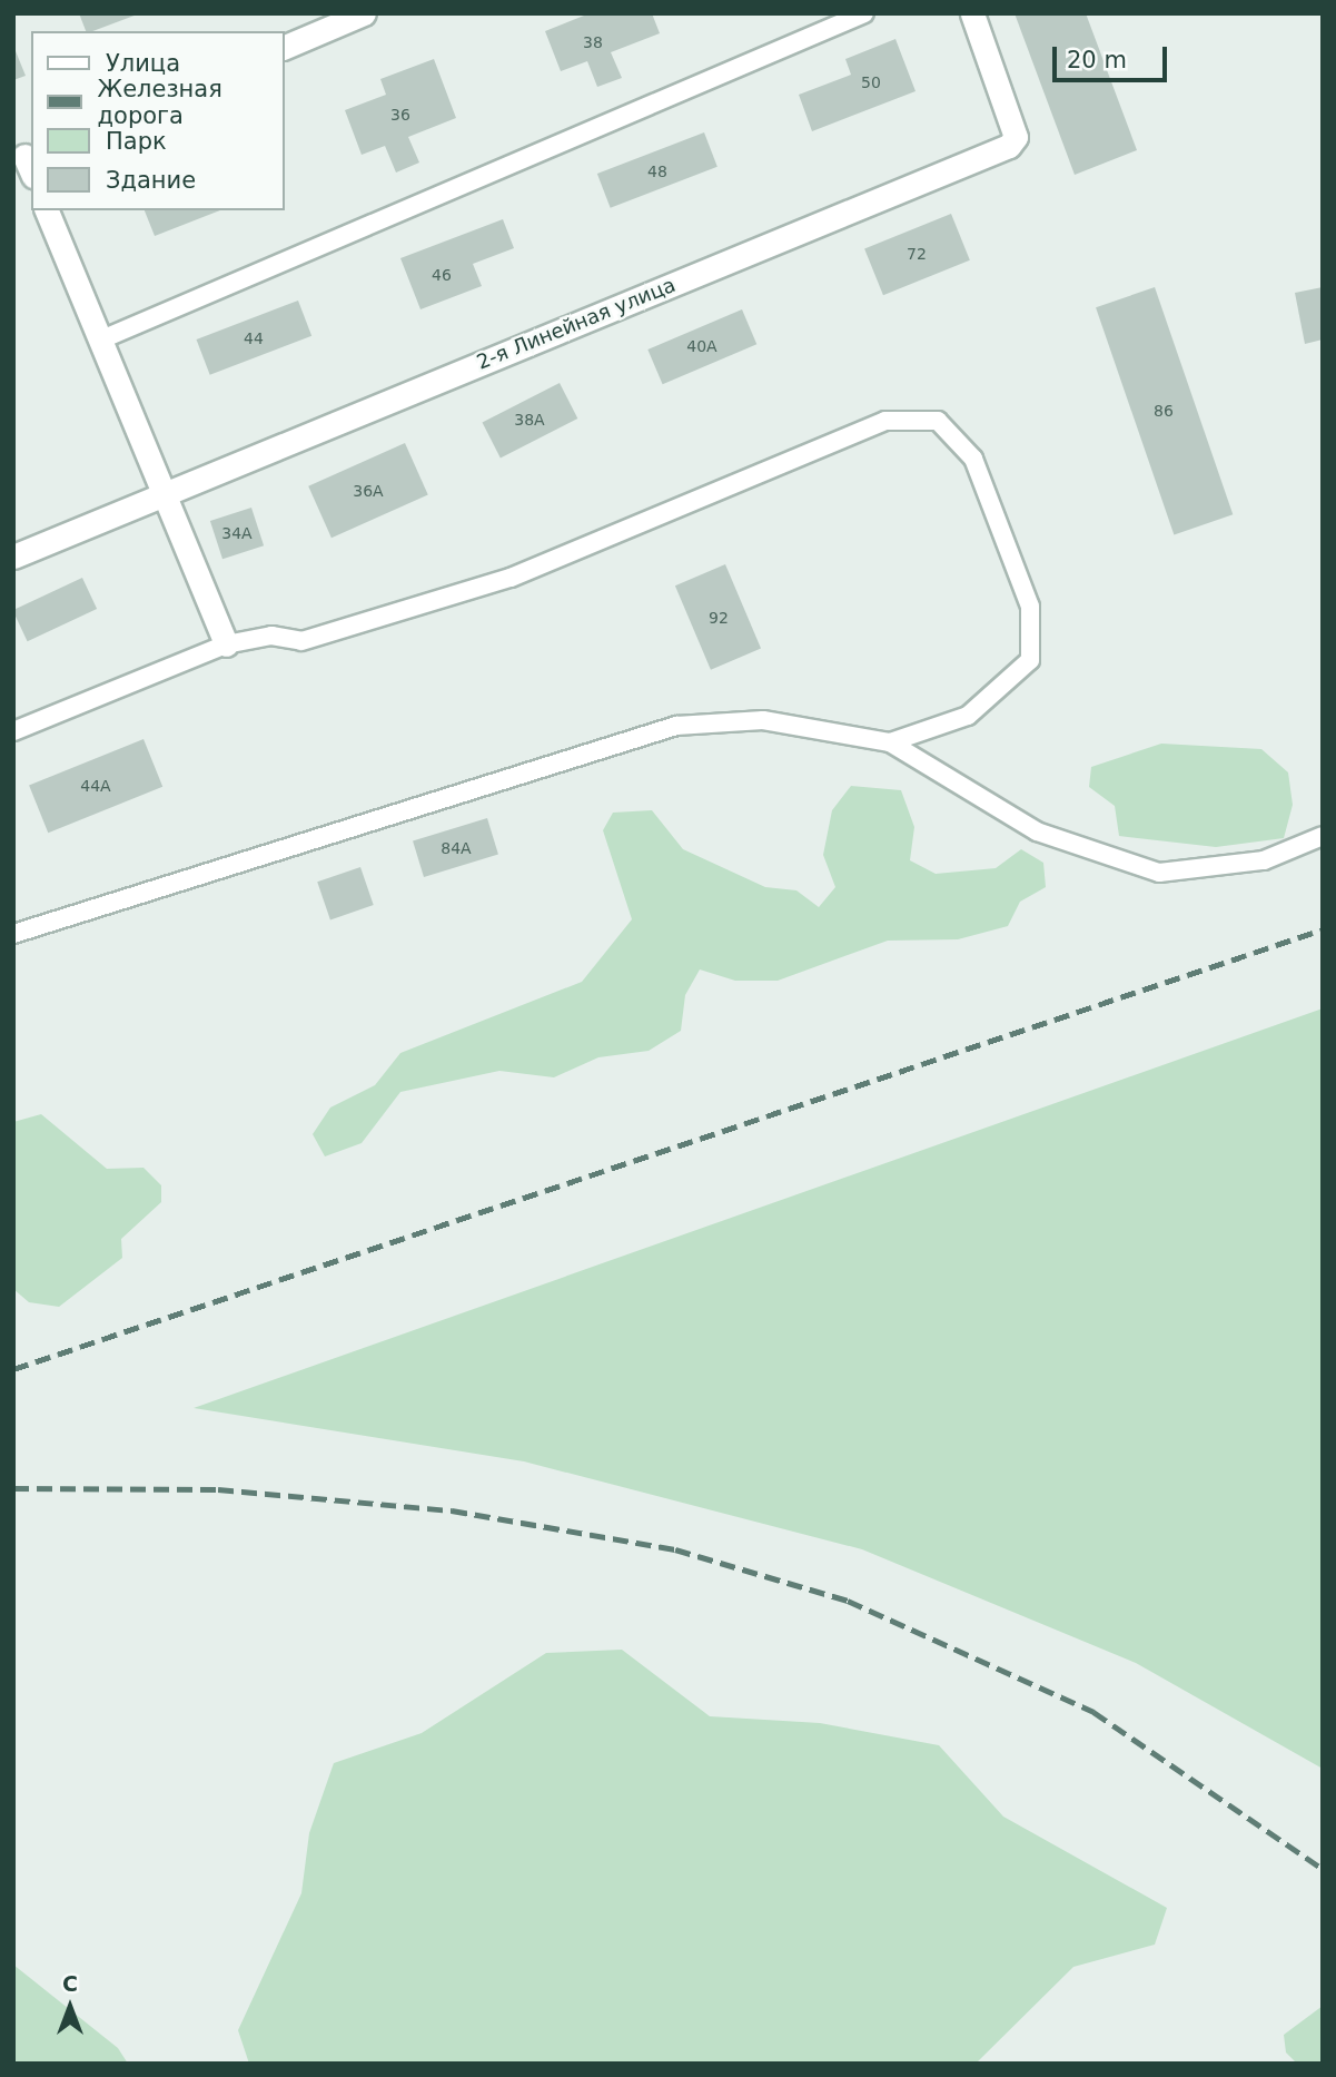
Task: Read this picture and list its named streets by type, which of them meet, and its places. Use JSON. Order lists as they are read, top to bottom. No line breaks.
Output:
{"streets":{"street":["2-я Линейная улица"]},"house_numbers":["38","50","36","48","72","46","44","40А","86","38А","36А","34А","92","44А","84А"],"legend":["Улица","Железная дорога","Парк","Здание"],"scale_bar":"20 m","north":"top"}
